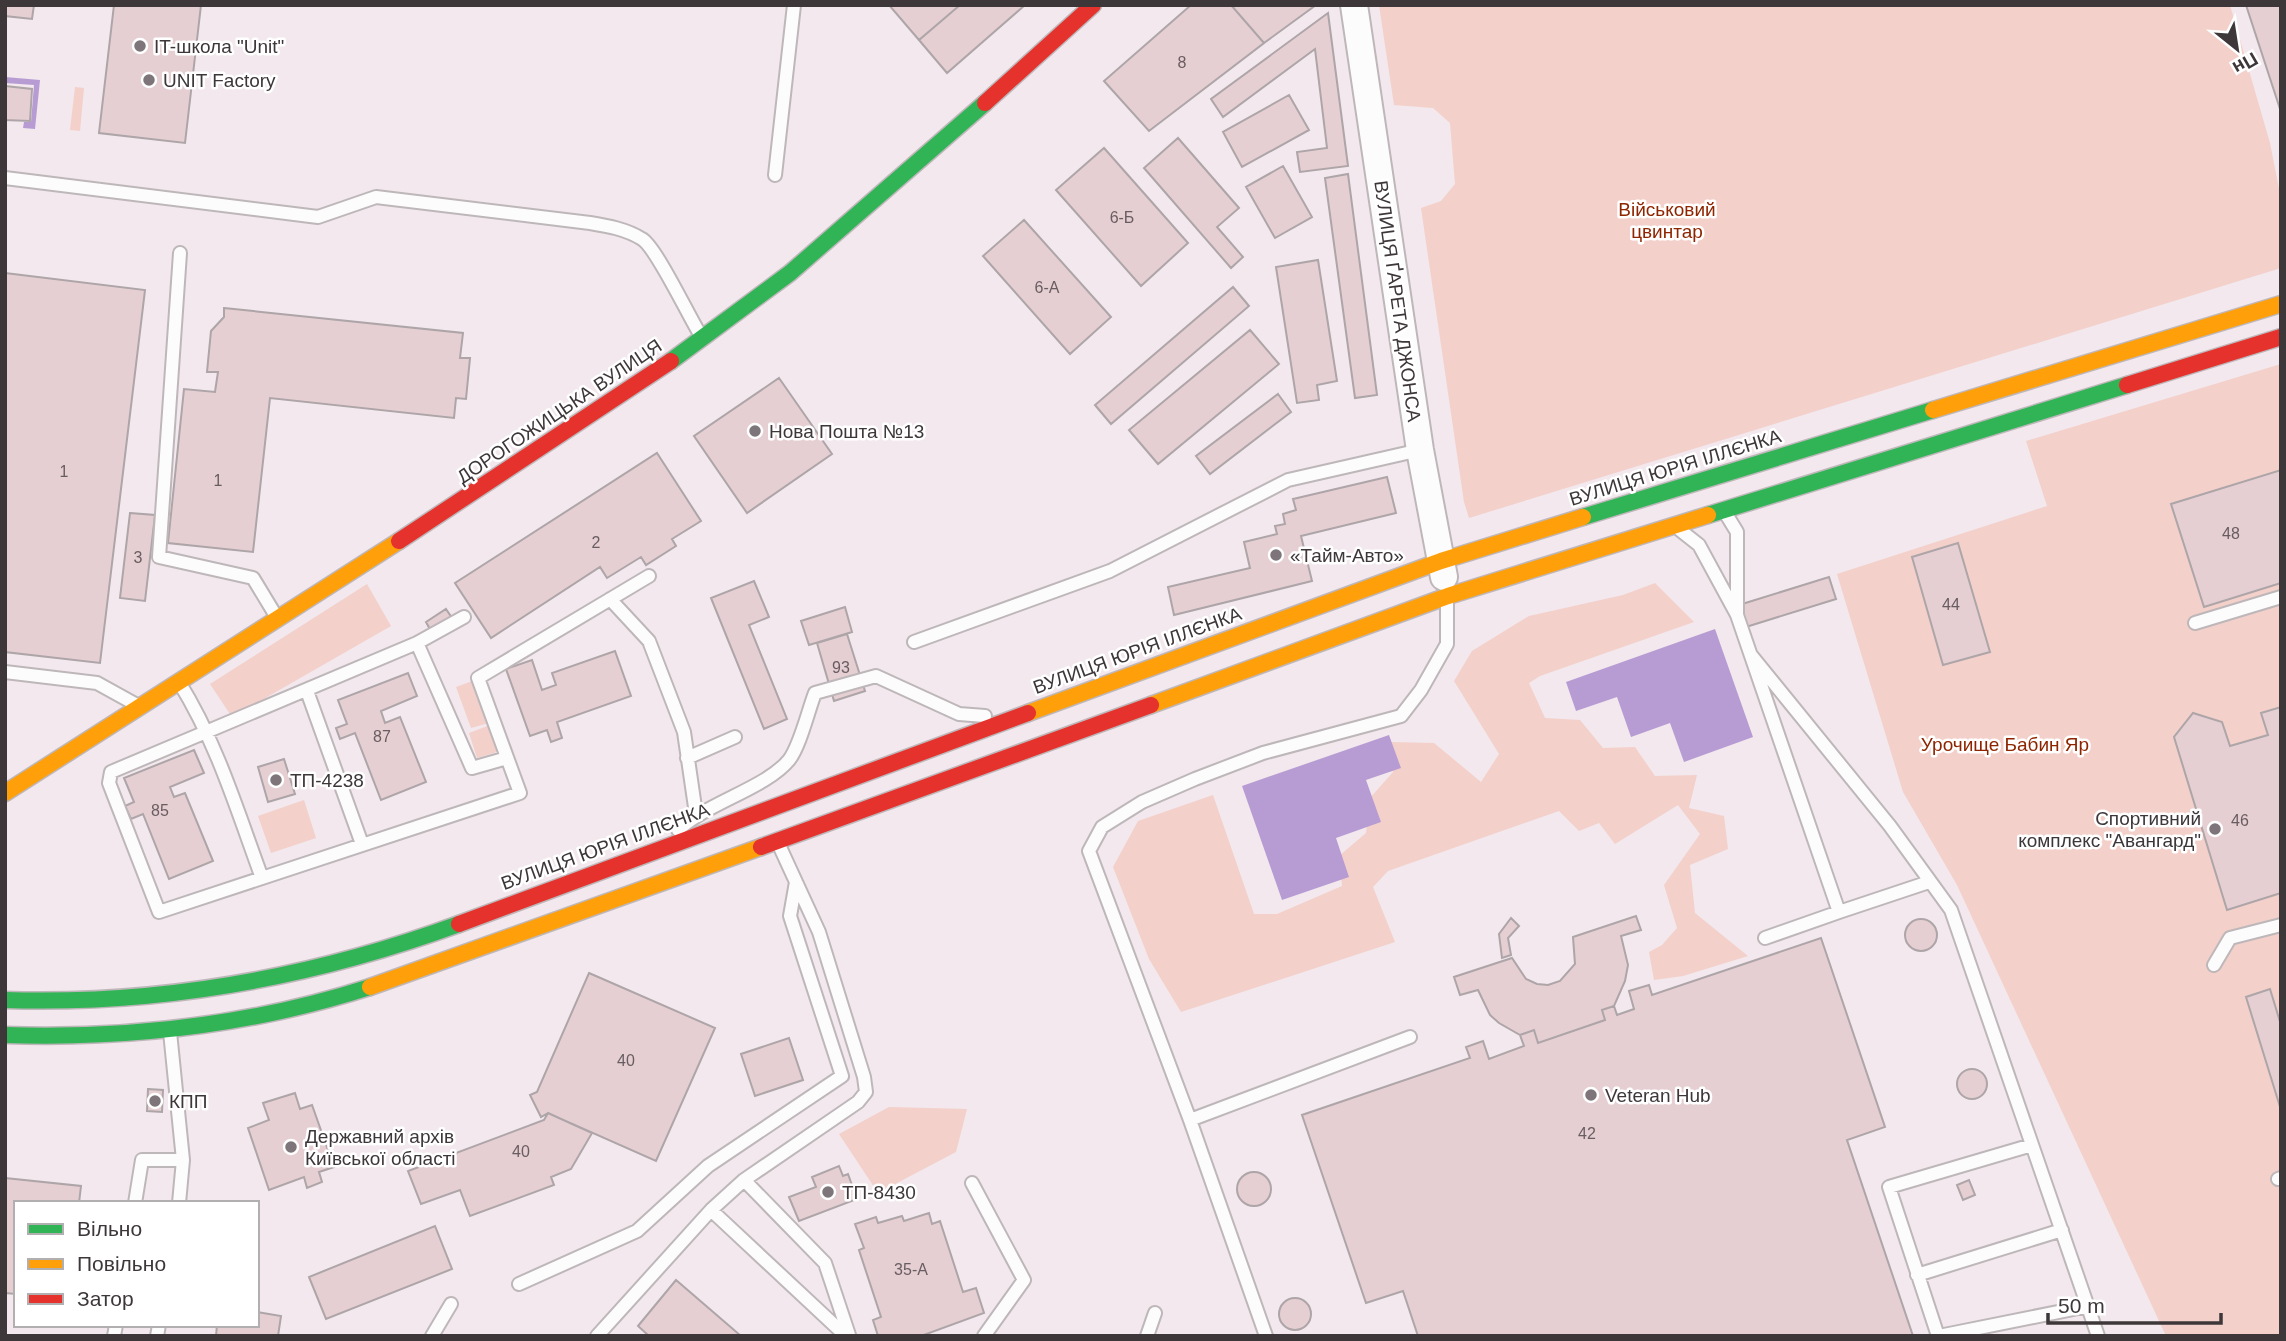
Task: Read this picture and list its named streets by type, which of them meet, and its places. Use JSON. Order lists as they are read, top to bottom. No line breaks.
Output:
{"streets":{"main road":["ДОРОГОЖИЦЬКА ВУЛИЦЯ","ВУЛИЦЯ ЮРІЯ ІЛЛЄНКА"],"street":["ВУЛИЦЯ ҐАРЕТА ДЖОНСА"]},"crossings":[["ВУЛИЦЯ ҐАРЕТА ДЖОНСА","ВУЛИЦЯ ЮРІЯ ІЛЛЄНКА"]],"parks":["Військовий цвинтар","Урочище Бабин Яр"],"places":["IT-школа \"Unit\"","UNIT Factory","Нова Пошта №13","«Тайм-Авто»","ТП-4238","Спортивний комплекс \"Авангард\"","Veteran Hub","КПП","Державний архів Київської області","ТП-8430"],"house_numbers":["8","6-Б","6-А","1","1","48","2","3","44","93","87","85","46","40","42","40","35-А"],"legend":["Вільно","Повільно","Затор"],"scale_bar":"50 m","north":"bottom right"}
